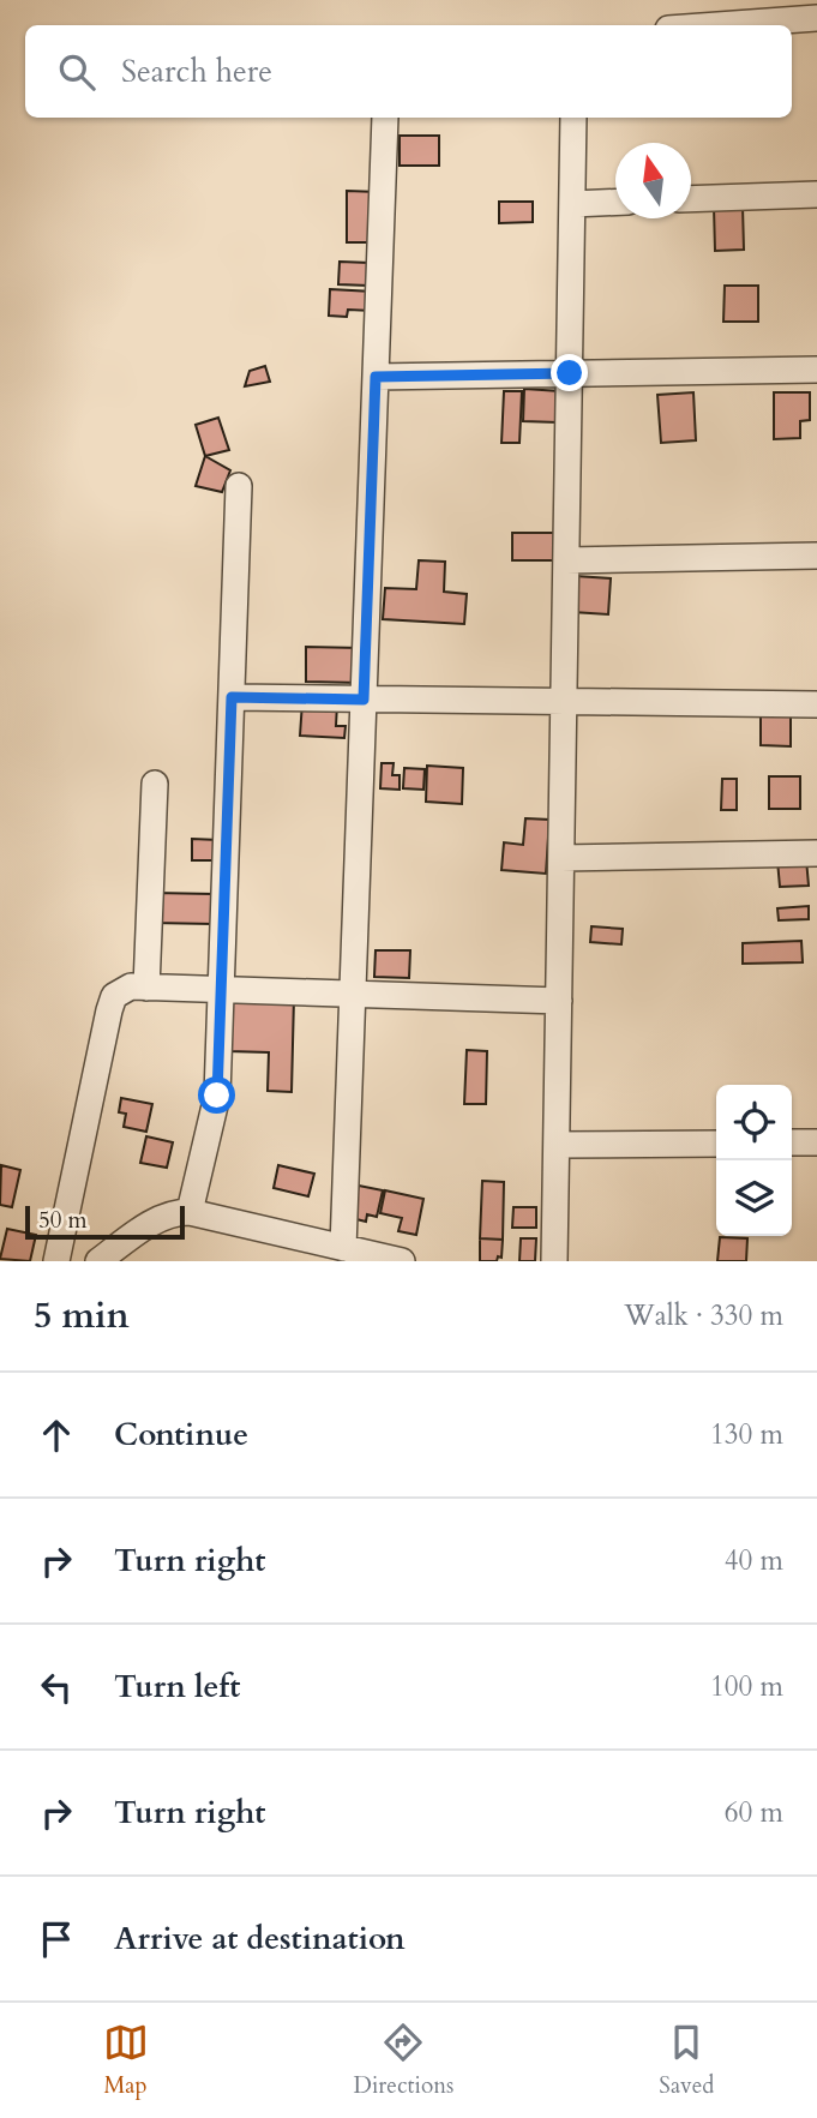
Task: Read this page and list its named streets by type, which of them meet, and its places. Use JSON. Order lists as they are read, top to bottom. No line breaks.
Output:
{"scale_bar":"50 m","north":"top","page":{"search":"Search here","scale":"50 m","heading":["5 min","Walk · 330 m"],"list":[["Continue","130 m"],["Turn right","40 m"],["Turn left","100 m"],["Turn right","60 m"],"Arrive at destination"],"nav":["Map","Directions","Saved"]}}
